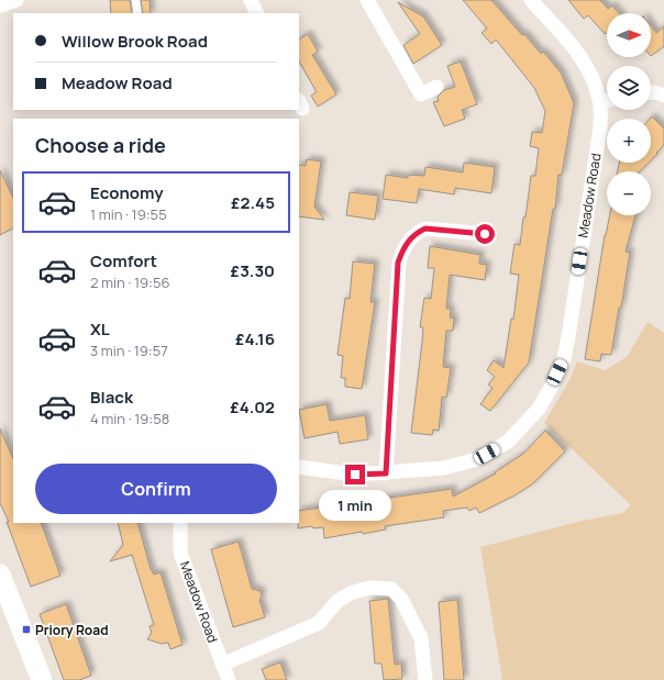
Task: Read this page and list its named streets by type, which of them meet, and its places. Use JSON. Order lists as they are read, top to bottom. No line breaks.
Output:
{"streets":{"street":["Meadow Road"]},"places":{"transit":["Priory Road"]},"north":"right","page":{"map_buttons":["+","−"],"banner":["Willow Brook Road","Meadow Road"],"heading":"Choose a ride","list":[{"name":"Economy","note":"1 min · 19:55","value":"£2.45"},{"name":"Comfort","note":"2 min · 19:56","value":"£3.30"},{"name":"XL","note":"3 min · 19:57","value":"£4.16"},{"name":"Black","note":"4 min · 19:58","value":"£4.02"}],"buttons":"Confirm","bubble":"1 min"}}
